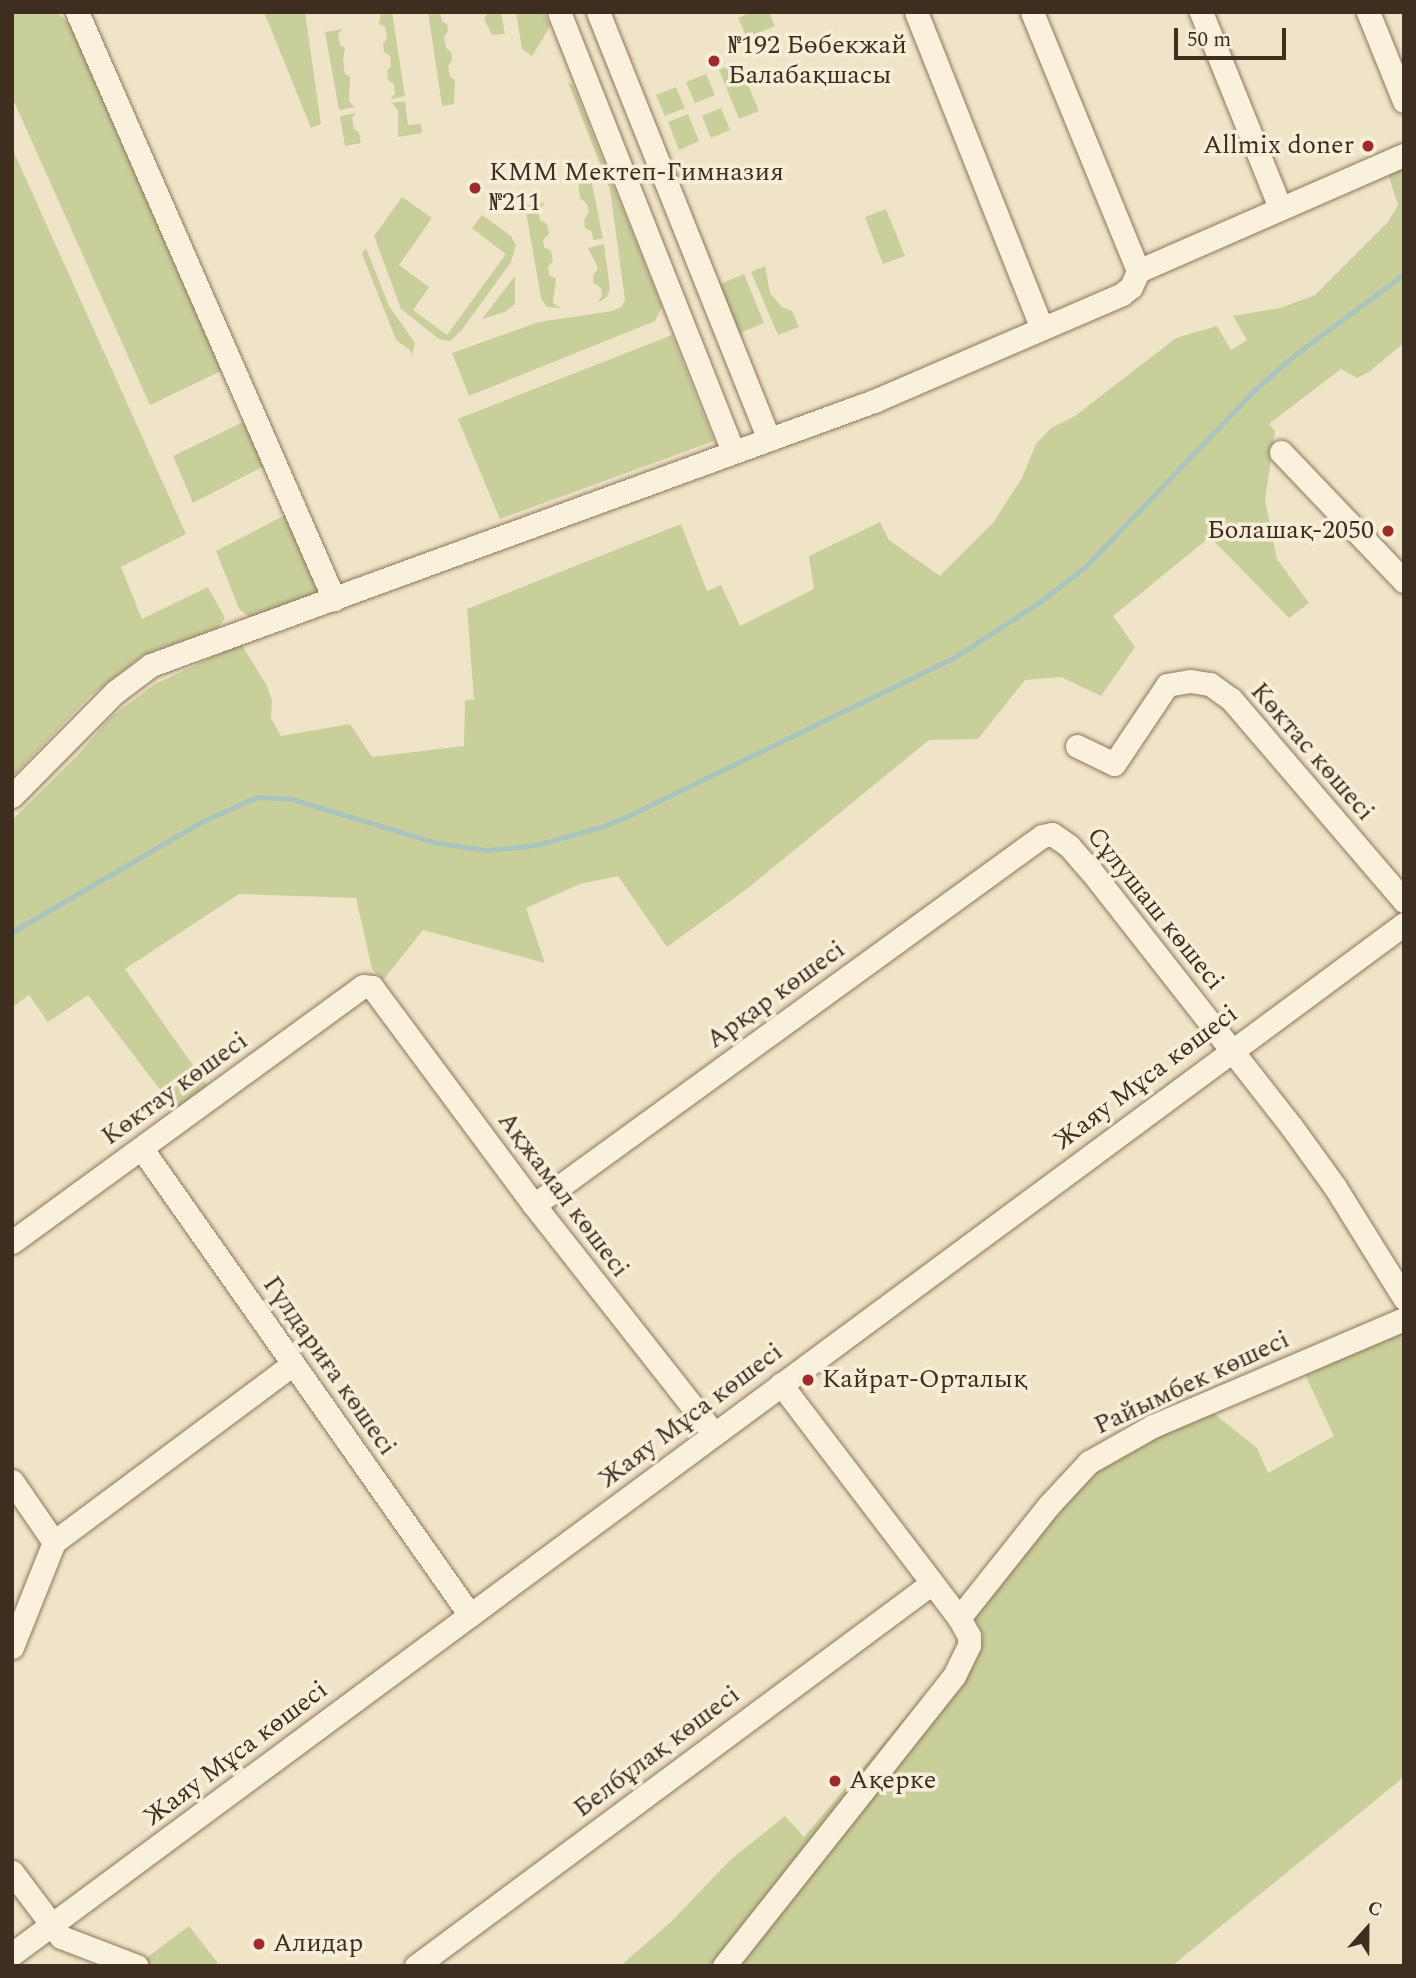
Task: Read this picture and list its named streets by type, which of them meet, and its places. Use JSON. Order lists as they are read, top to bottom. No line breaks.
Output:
{"streets":{"street":["Көктас көшесі","Сұлушаш көшесі","Арқар көшесі","Жаяу Мұса көшесі","Көктау көшесі","Ақжамал көшесі","Гүлдариға көшесі","Райымбек көшесі","Белбұлақ көшесі"]},"crossings":[["Сұлушаш көшесі","Арқар көшесі"],["Сұлушаш көшесі","Жаяу Мұса көшесі"],["Арқар көшесі","Ақжамал көшесі"],["Жаяу Мұса көшесі","Ақжамал көшесі"],["Жаяу Мұса көшесі","Гүлдариға көшесі"],["Көктау көшесі","Ақжамал көшесі"],["Көктау көшесі","Гүлдариға көшесі"]],"places":["№192 Бөбекжай Балабақшасы","Allmix doner","КММ Мектеп-Гимназия №211","Болашақ-2050","Кайрат-Орталық","Ақерке","Алидар"],"scale_bar":"50 m","north":"top"}
